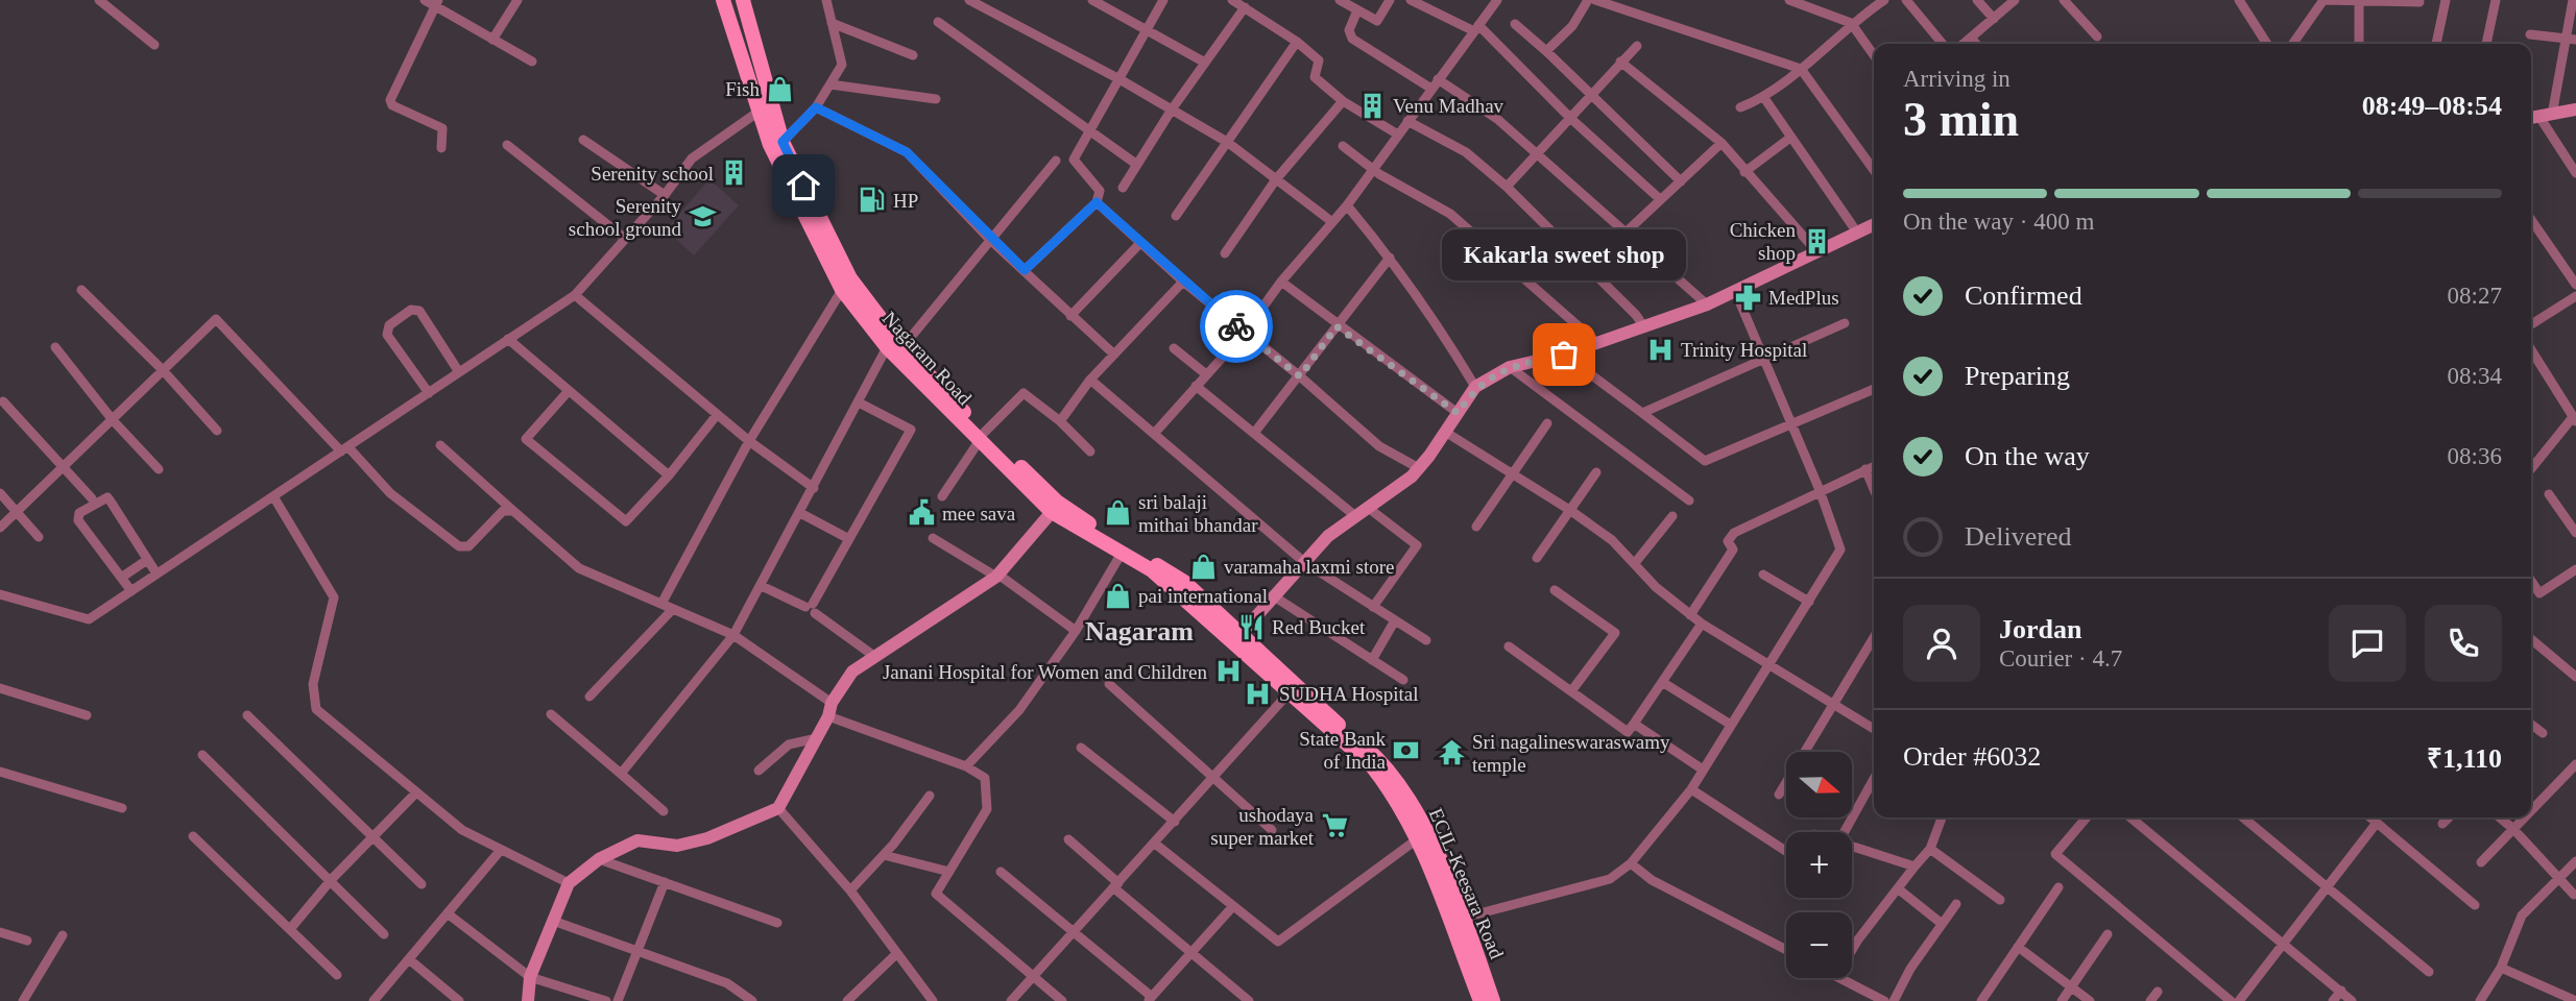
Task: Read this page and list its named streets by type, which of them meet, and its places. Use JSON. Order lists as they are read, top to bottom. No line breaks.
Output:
{"streets":{"main road":["Nagaram Road","ECIL-Keesara Road"]},"crossings":[["Nagaram Road","ECIL-Keesara Road"]],"districts":["Nagaram"],"places":{"shop":["Fish","sri balaji mithai bhandar","varamaha laxmi store","pai international"],"building":["Venu Madhav","Serenity school","Chicken shop"],"fuel station":["HP"],"school or university":["Serenity school ground"],"pharmacy":["MedPlus"],"hospital":["Trinity Hospital","Janani Hospital for Women and Children","SUDHA Hospital"],"other":["Kakarla sweet shop"],"public building":["mee sava"],"restaurant":["Red Bucket"],"bank":["State Bank of India"],"temple":["Sri nagalineswaraswamy temple"],"supermarket":["ushodaya super market"]},"north":"right","page":{"heading":["3 min","Arriving in","08:49–08:54"],"panel":["Jordan","Courier · 4.7","Order #6032","₹1,110"],"bar":"On the way · 400 m","bubble":"Kakarla sweet shop","list":[["Confirmed","08:27"],["Preparing","08:34"],["On the way","08:36"],"Delivered"],"map_buttons":["+","−"]}}
